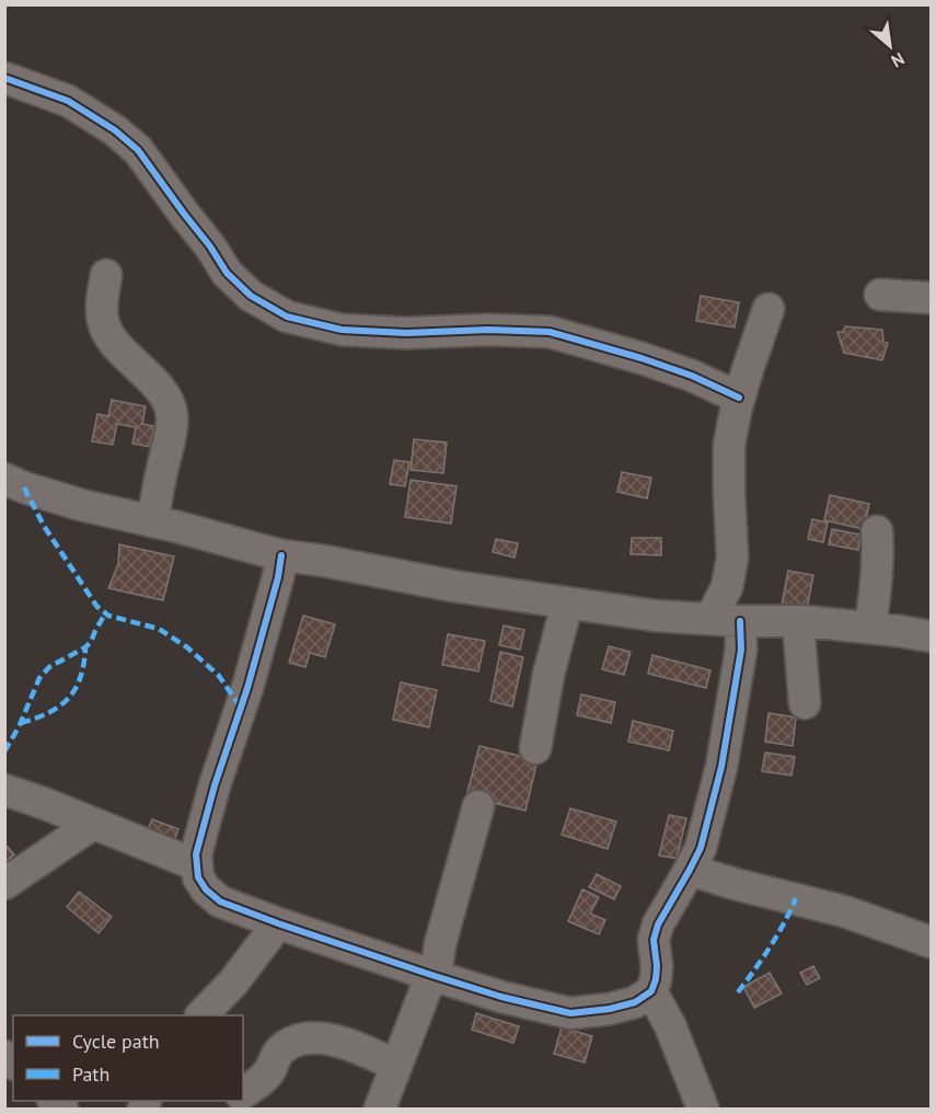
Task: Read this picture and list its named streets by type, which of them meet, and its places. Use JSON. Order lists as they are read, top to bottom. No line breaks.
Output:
{"legend":["Cycle path","Path"],"north":"bottom right"}
